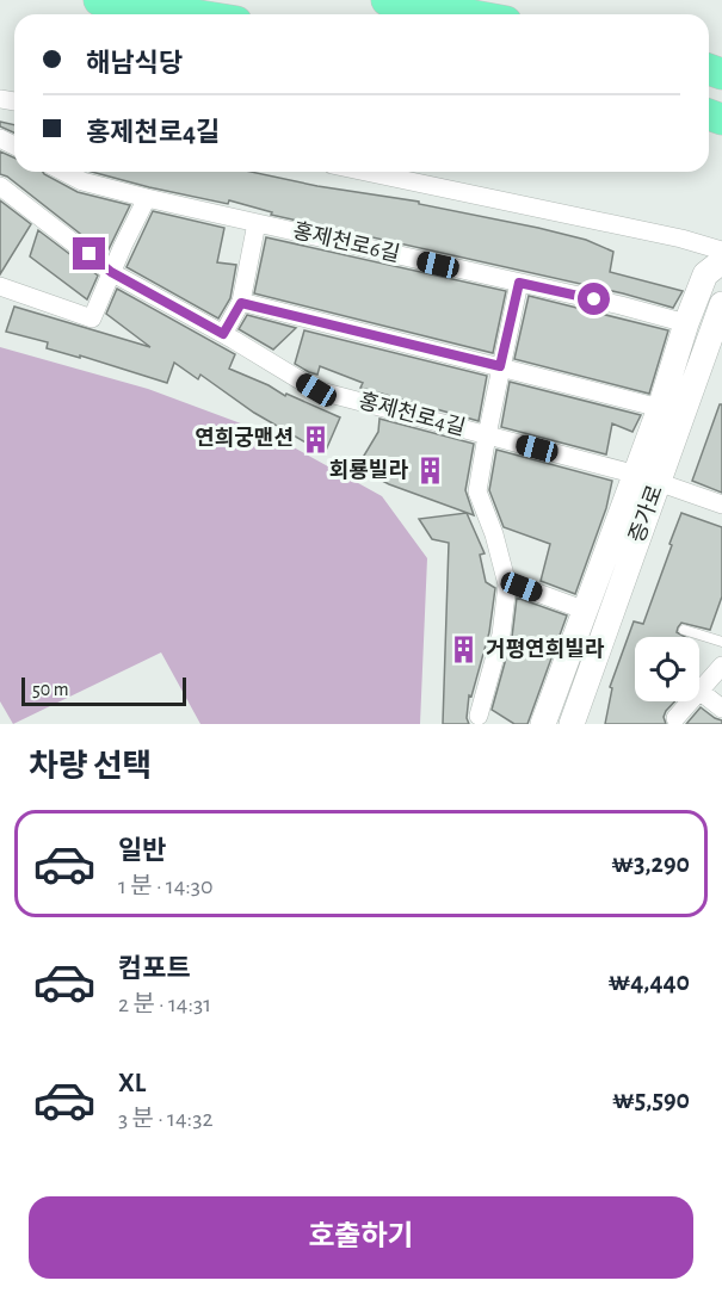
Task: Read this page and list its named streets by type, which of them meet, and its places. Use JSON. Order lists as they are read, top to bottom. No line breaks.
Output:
{"streets":{"main road":["증가로"],"street":["홍제천로6길","홍제천로4길"]},"crossings":[["홍제천로6길","홍제천로4길"],["홍제천로6길","증가로"],["홍제천로4길","증가로"]],"places":{"building":["연희궁맨션","회룡빌라","거평연희빌라"]},"scale_bar":"50 m","page":{"banner":["해남식당","홍제천로4길"],"scale":"50 m","heading":"차량 선택","list":[{"name":"일반","note":"1 분 · 14:30","value":"₩3,290"},{"name":"컴포트","note":"2 분 · 14:31","value":"₩4,440"},{"name":"XL","note":"3 분 · 14:32","value":"₩5,590"}],"buttons":"호출하기"}}
